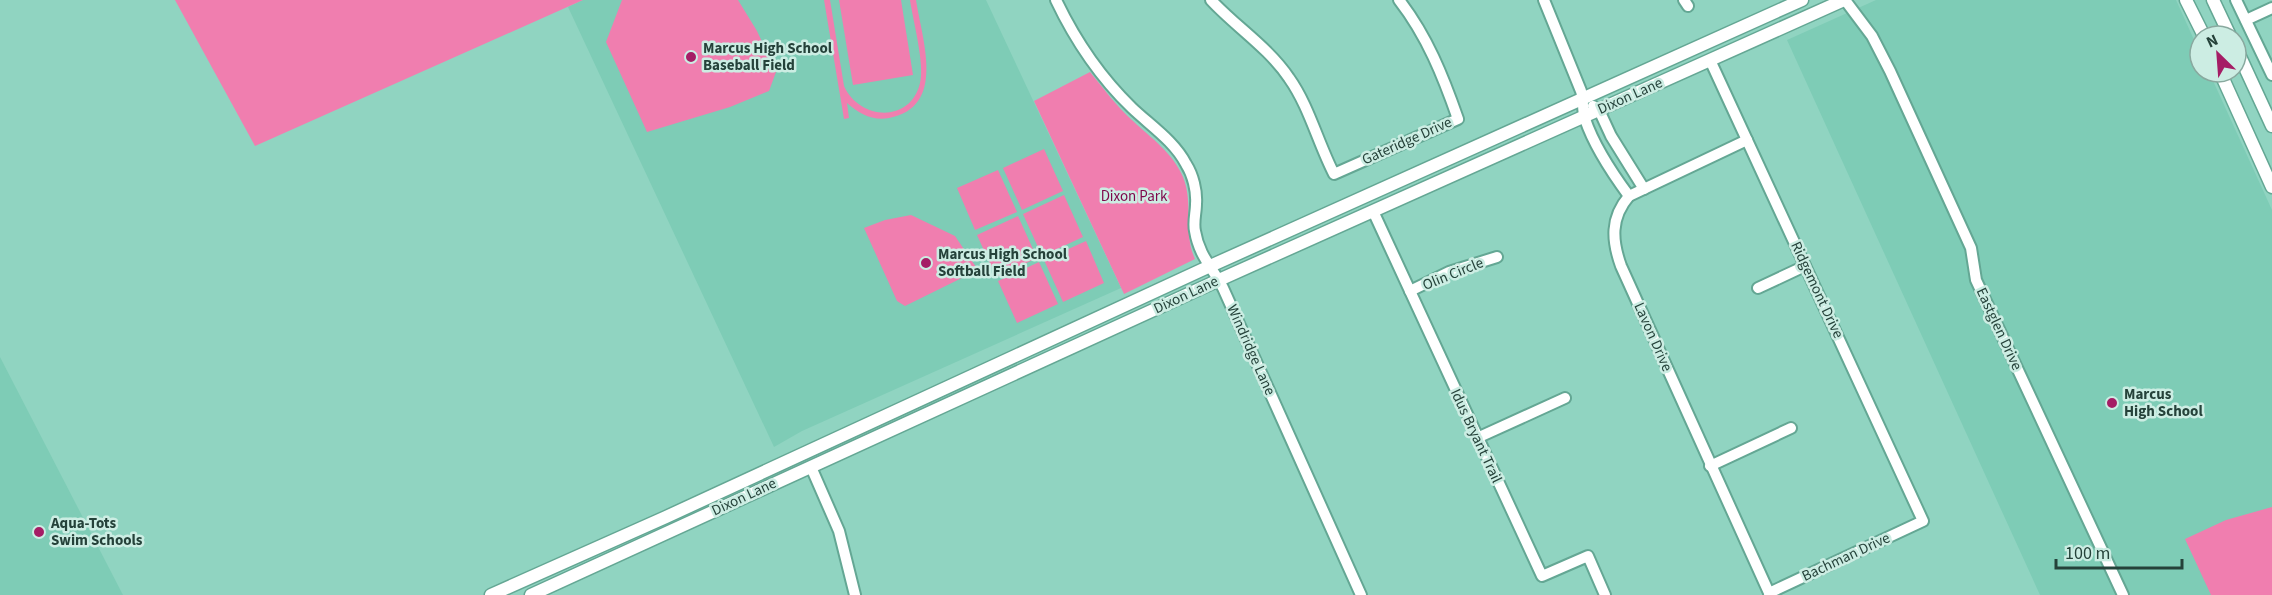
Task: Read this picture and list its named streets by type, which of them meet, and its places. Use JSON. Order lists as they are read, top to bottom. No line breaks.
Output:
{"streets":{"main road":["Dixon Lane"],"street":["Gateridge Drive","Olin Circle","Ridgemont Drive","Eastglen Drive","Lavon Drive","Windridge Lane","Idus Bryant Trail","Bachman Drive"]},"crossings":[["Dixon Lane","Ridgemont Drive"],["Dixon Lane","Eastglen Drive"],["Dixon Lane","Windridge Lane"],["Dixon Lane","Idus Bryant Trail"],["Olin Circle","Idus Bryant Trail"],["Ridgemont Drive","Bachman Drive"],["Lavon Drive","Bachman Drive"]],"parks":["Dixon Park"],"places":["Marcus High School Baseball Field","Marcus High School Softball Field","Marcus High School","Aqua-Tots Swim Schools"],"scale_bar":"100 m","north":"top left"}
